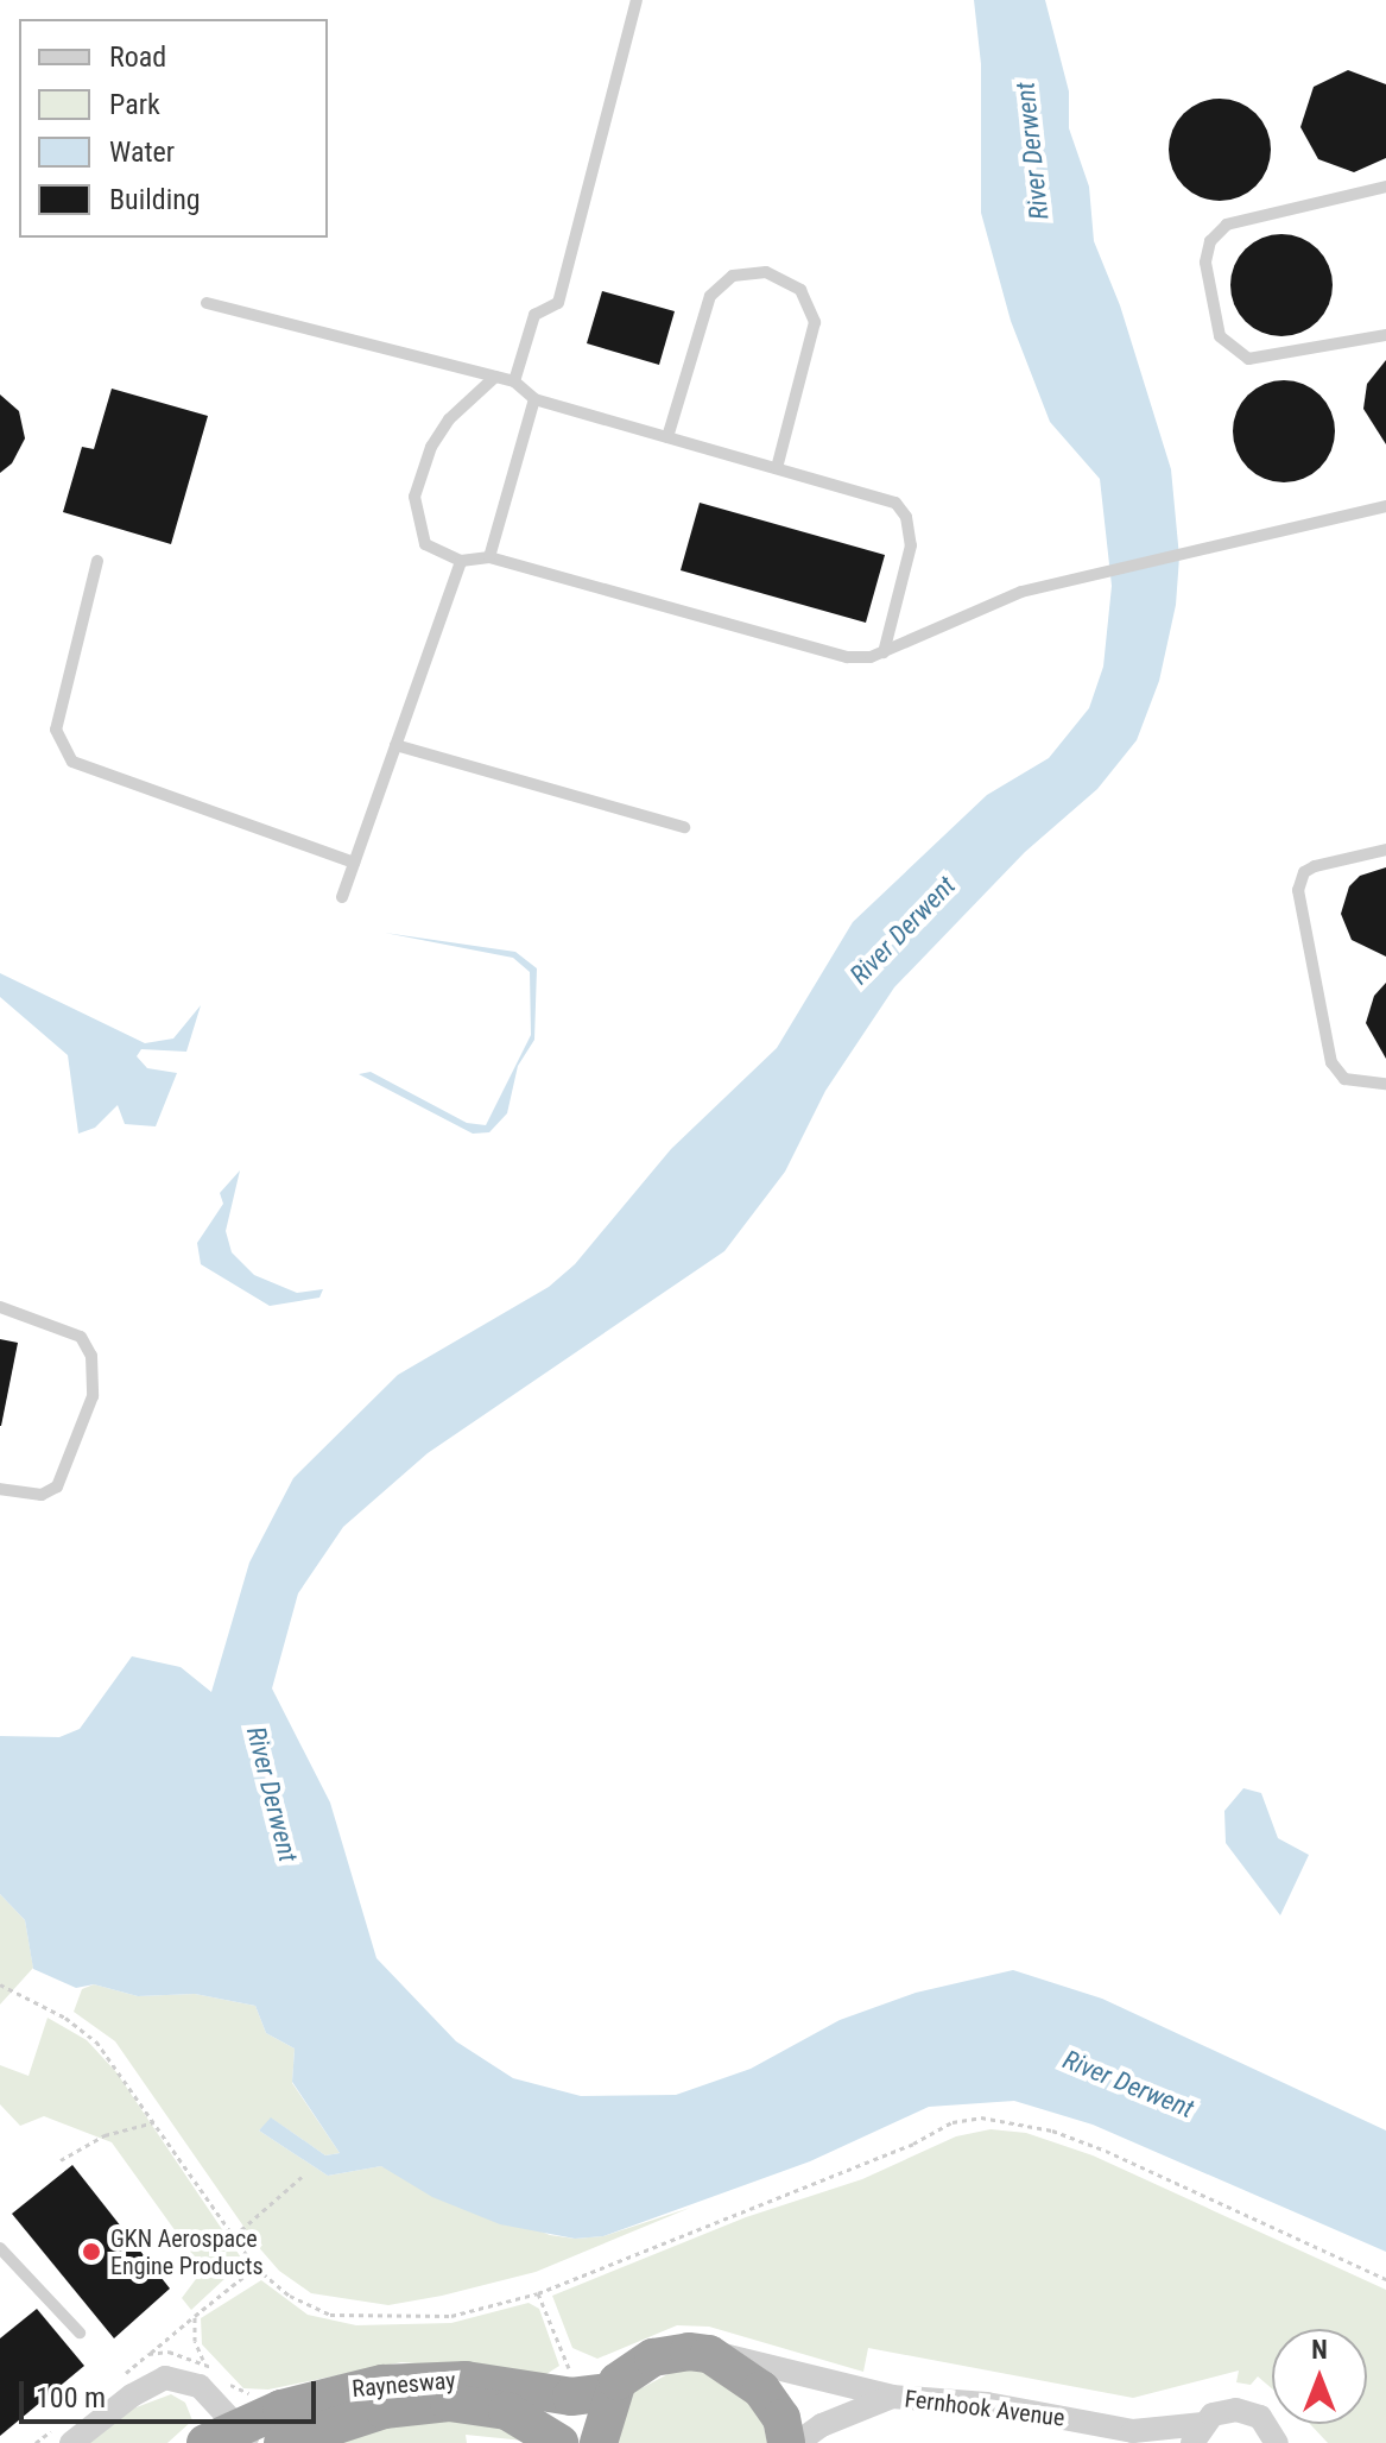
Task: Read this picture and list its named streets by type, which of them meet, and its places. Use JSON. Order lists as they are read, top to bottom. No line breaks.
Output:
{"streets":{"highway":["Raynesway"],"street":["Fernhook Avenue"]},"water":["River Derwent"],"places":["GKN Aerospace Engine Products"],"legend":["Road","Park","Water","Building"],"scale_bar":"100 m","north":"top"}
